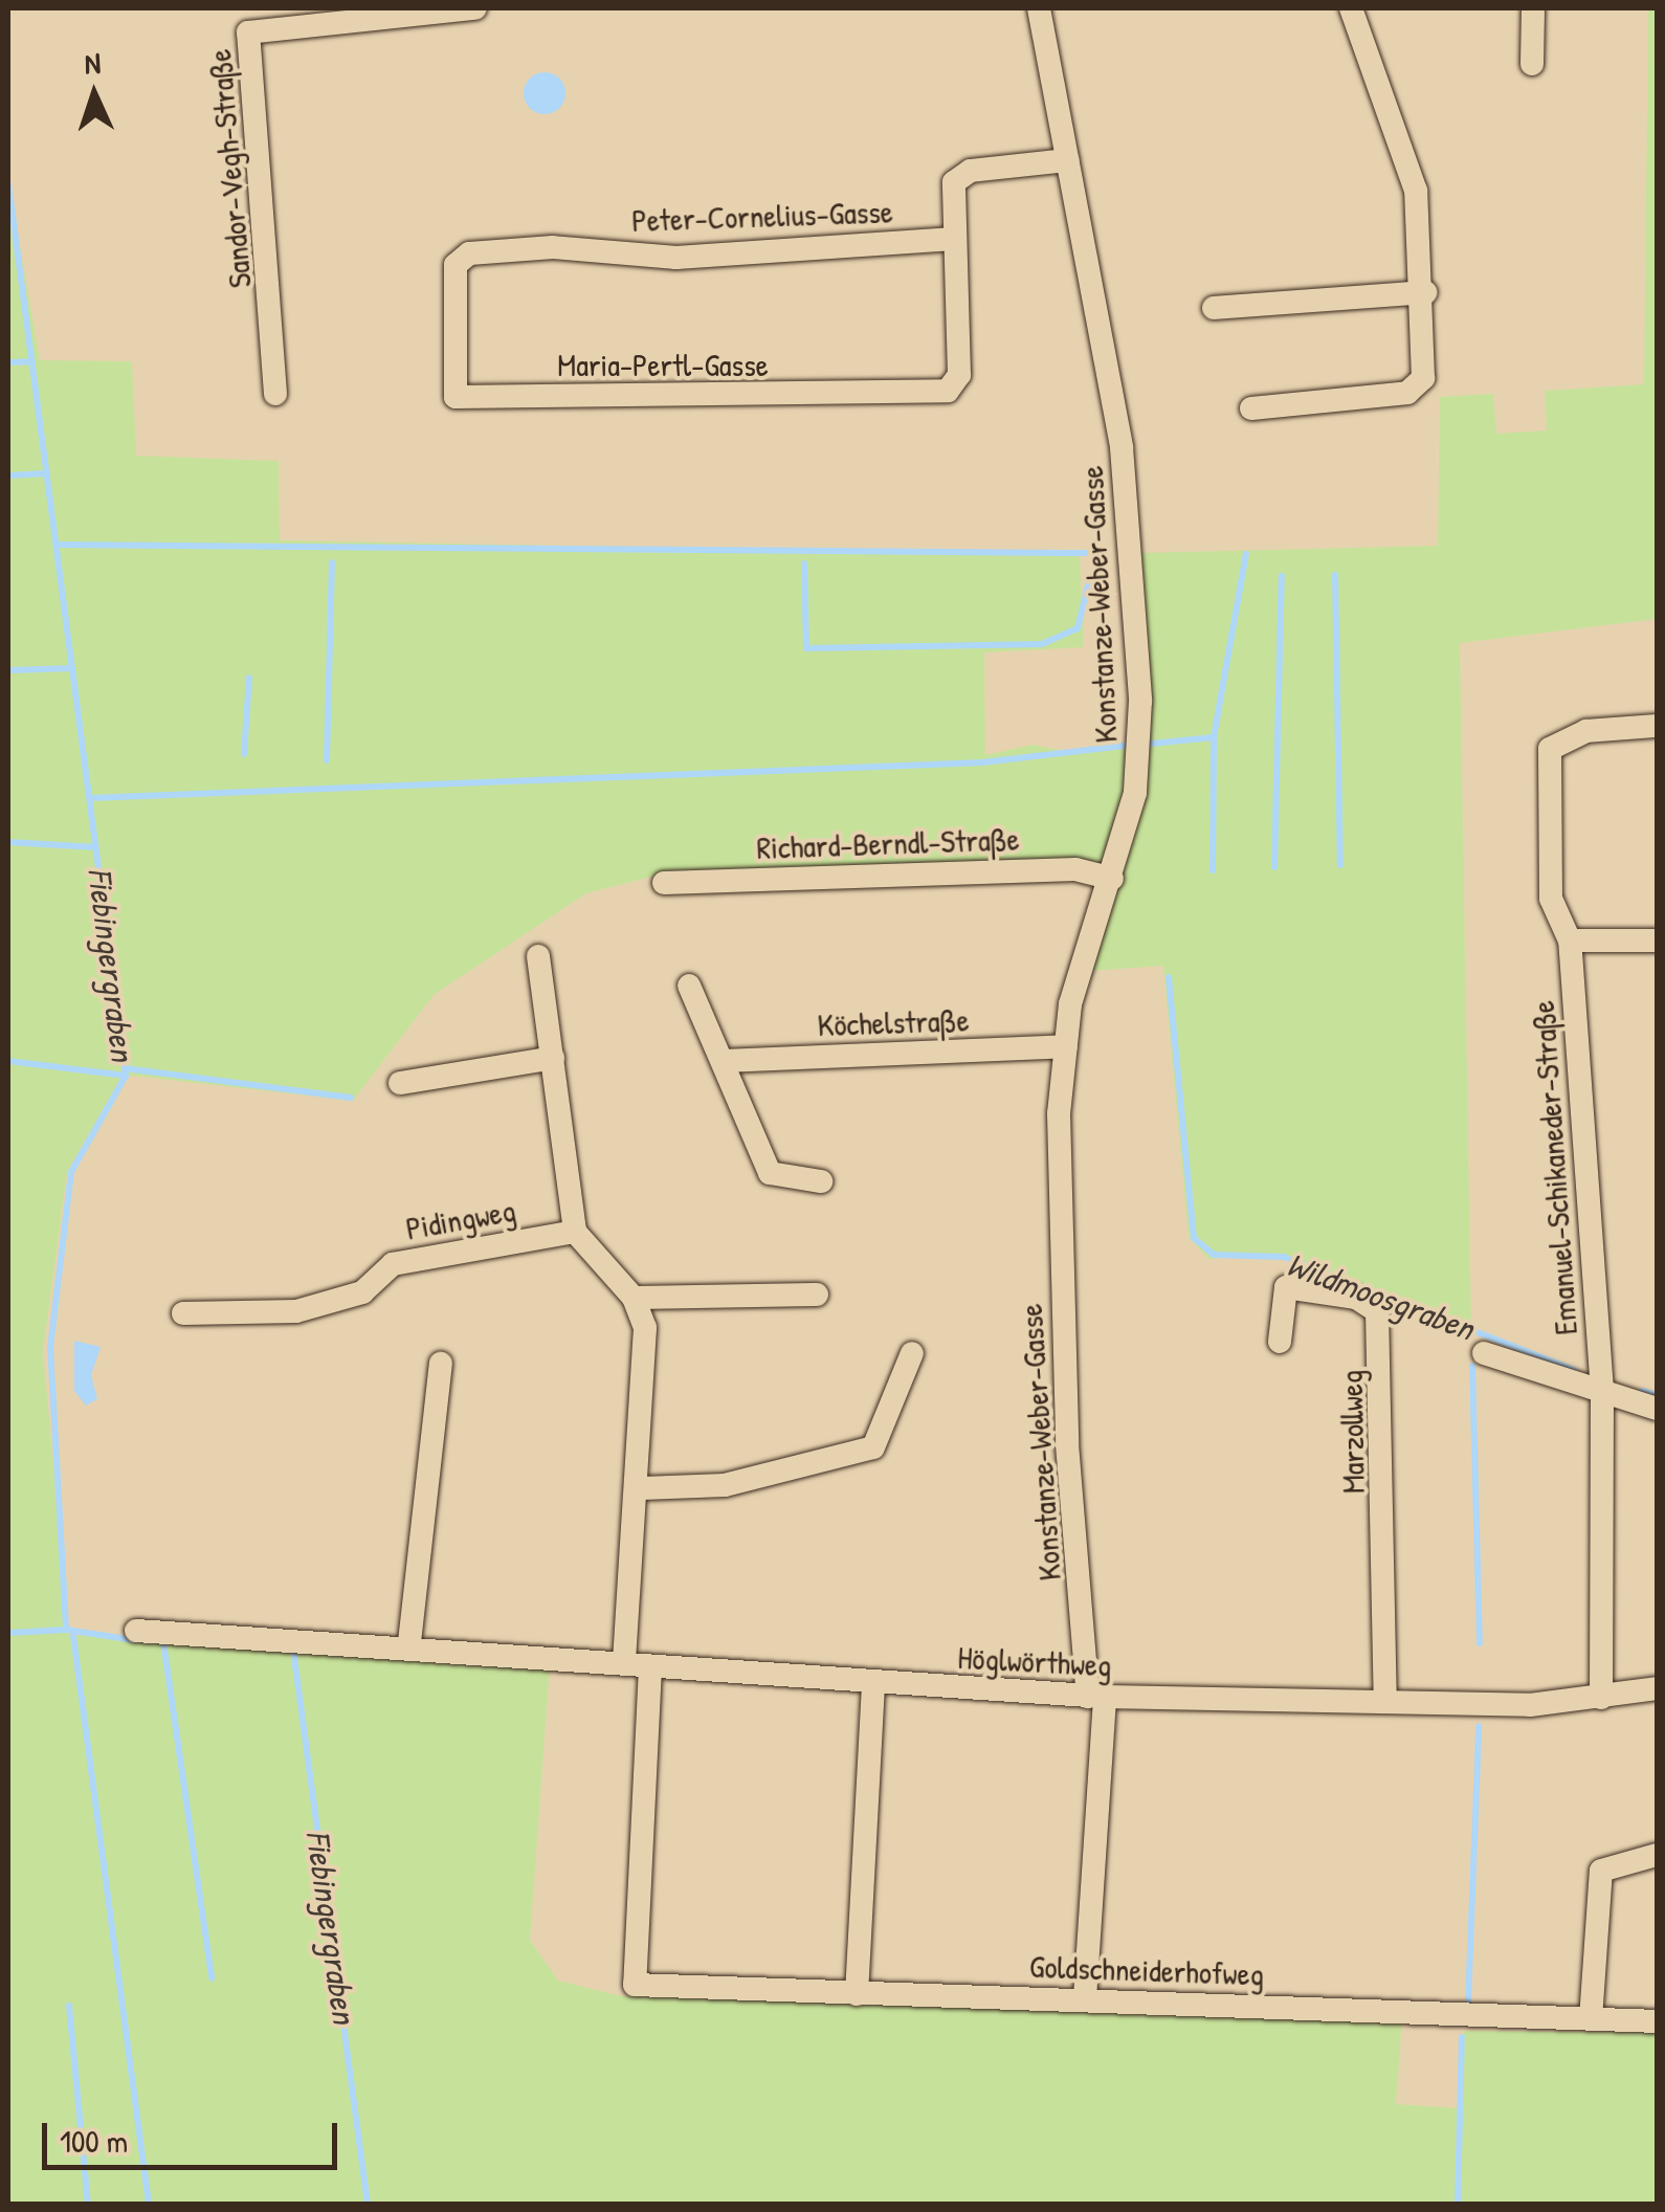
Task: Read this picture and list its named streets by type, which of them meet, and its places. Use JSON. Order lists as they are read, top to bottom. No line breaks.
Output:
{"streets":{"street":["Sandor-Vegh-Straße","Peter-Cornelius-Gasse","Maria-Pertl-Gasse","Konstanze-Weber-Gasse","Richard-Berndl-Straße","Köchelstraße","Emanuel-Schikaneder-Straße","Pidingweg","Marzollweg","Höglwörthweg","Goldschneiderhofweg"]},"crossings":[["Peter-Cornelius-Gasse","Maria-Pertl-Gasse"],["Konstanze-Weber-Gasse","Richard-Berndl-Straße"],["Konstanze-Weber-Gasse","Köchelstraße"],["Konstanze-Weber-Gasse","Höglwörthweg"],["Konstanze-Weber-Gasse","Goldschneiderhofweg"],["Emanuel-Schikaneder-Straße","Höglwörthweg"],["Marzollweg","Höglwörthweg"],["Höglwörthweg","Goldschneiderhofweg"]],"water":["Fiebingergraben","Wildmoosgraben"],"scale_bar":"100 m","north":"top"}
